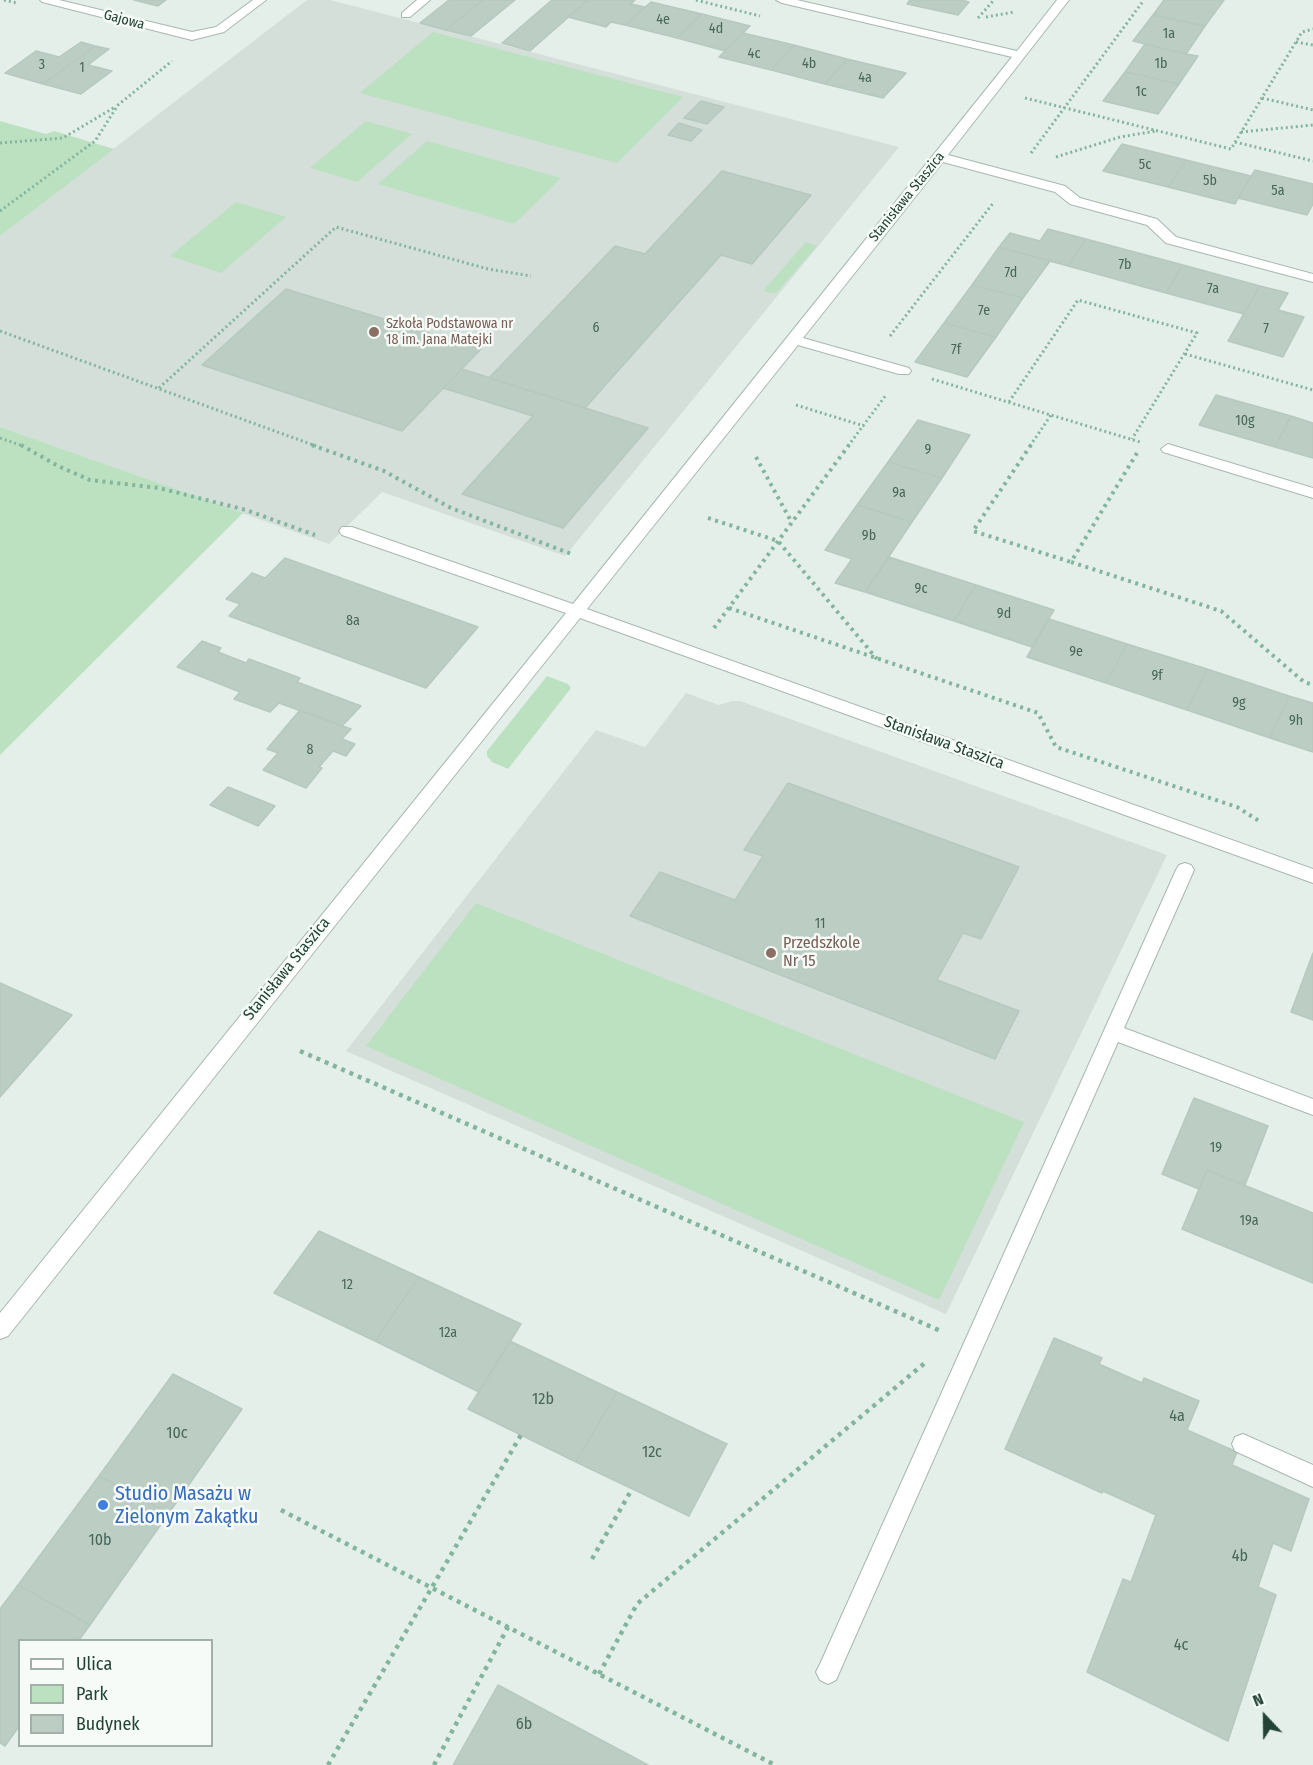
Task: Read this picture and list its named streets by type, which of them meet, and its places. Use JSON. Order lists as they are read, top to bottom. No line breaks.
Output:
{"streets":{"street":["Gajowa","Stanisława Staszica"]},"places":["Szkoła Podstawowa nr 18 im. Jana Matejki","Przedszkole Nr 15","Studio Masażu w Zielonym Zakątku"],"house_numbers":["4e","4d","1a","4c","4b","1b","3","1","4a","1c","5c","5b","5a","7b","7d","7a","7e","6","7","7f","10g","9","9a","9b","9c","9d","8a","9e","9f","9g","9h","8","11","19","19a","12","12a","12b","4a","10c","12c","10b","4b","4c","6b"],"legend":["Ulica","Park","Budynek"],"north":"top"}
